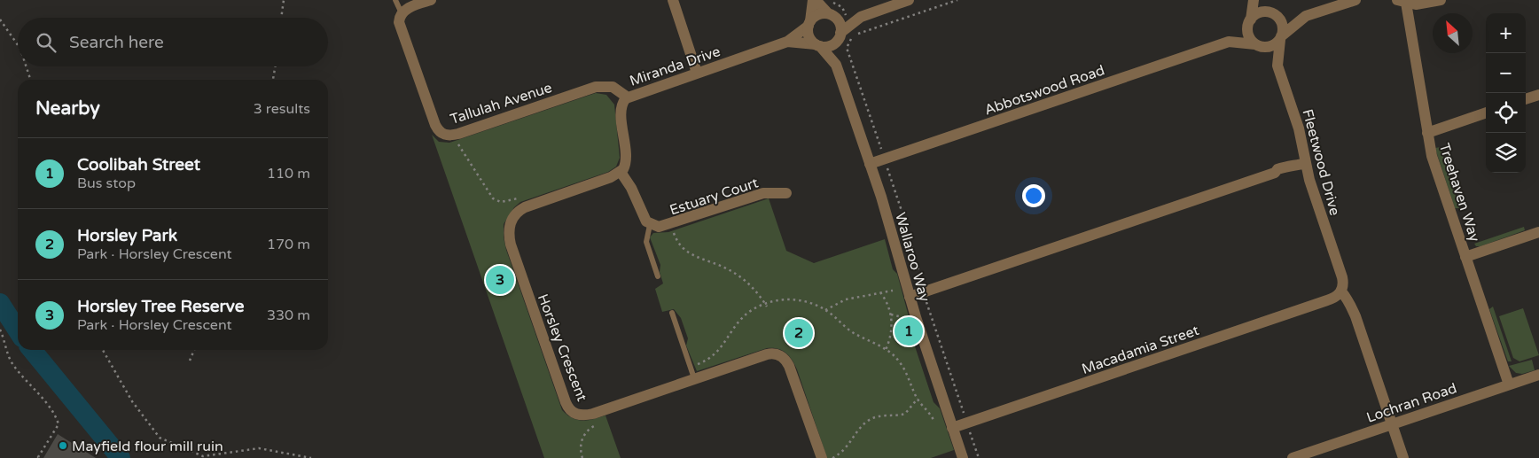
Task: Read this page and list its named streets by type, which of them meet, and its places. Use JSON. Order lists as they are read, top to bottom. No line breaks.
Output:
{"streets":{"street":["Miranda Drive","Abbotswood Road","Tallulah Avenue","Fleetwood Drive","Treehaven Way","Estuary Court","Wallaroo Way","Horsley Crescent","Macadamia Street","Lochran Road"]},"crossings":[["Miranda Drive","Tallulah Avenue"],["Miranda Drive","Wallaroo Way"],["Miranda Drive","Horsley Crescent"],["Abbotswood Road","Fleetwood Drive"],["Abbotswood Road","Wallaroo Way"],["Fleetwood Drive","Macadamia Street"],["Fleetwood Drive","Lochran Road"],["Treehaven Way","Lochran Road"],["Wallaroo Way","Macadamia Street"]],"places":["Mayfield flour mill ruin"],"north":"top left","page":{"map_buttons":["+","−"],"search":"Search here","heading":["Nearby","3 results"],"list":[{"mark":"1","name":"Coolibah Street","note":"Bus stop","value":"110 m"},{"mark":"2","name":"Horsley Park","note":"Park · Horsley Crescent","value":"170 m"},{"mark":"3","name":"Horsley Tree Reserve","note":"Park · Horsley Crescent","value":"330 m"}],"pins":["3","1","2"]}}
